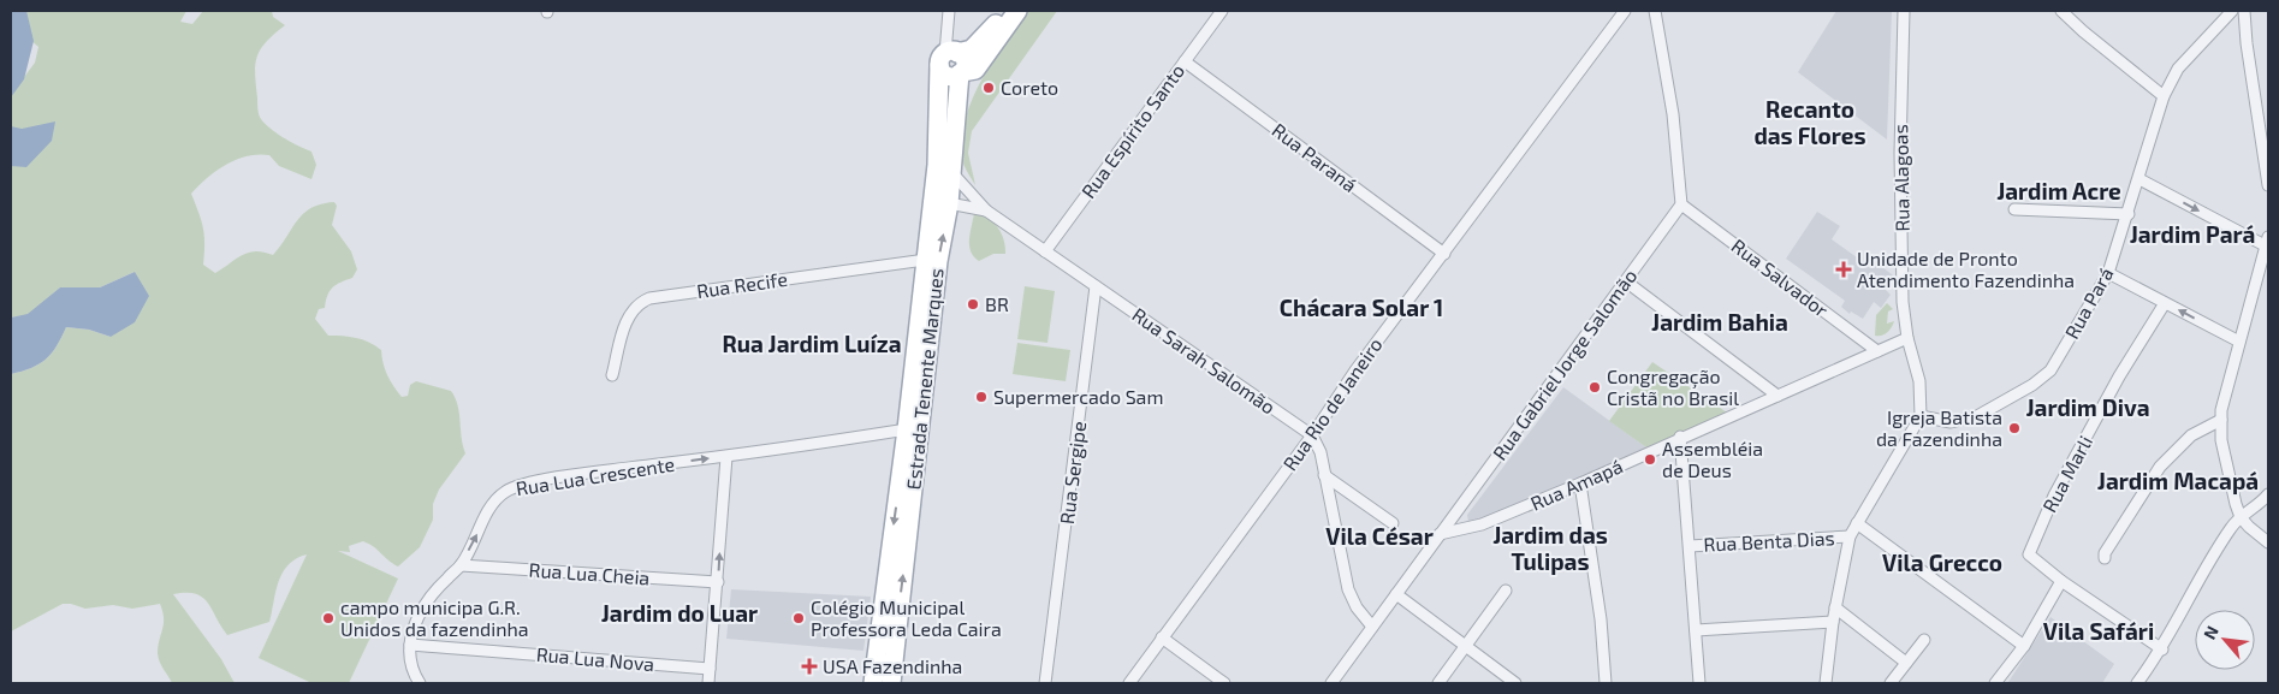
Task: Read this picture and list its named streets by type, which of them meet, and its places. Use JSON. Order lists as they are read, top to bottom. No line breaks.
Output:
{"streets":{"main road":["Estrada Tenente Marques"],"street":["Rua Espírito Santo","Rua Paraná","Rua Alagoas","Rua Salvador","Rua Recife","Rua Pará","Rua Sarah Salomão","Rua Gabriel Jorge Salomão","Rua Rio de Janeiro","Rua Sergipe","Rua Marli","Rua Lua Crescente","Rua Amapá","Rua Benta Dias","Rua Lua Cheia","Rua Lua Nova"]},"crossings":[["Rua Espírito Santo","Rua Paraná"],["Rua Paraná","Rua Rio de Janeiro"],["Rua Alagoas","Rua Pará"],["Rua Alagoas","Rua Amapá"],["Rua Salvador","Rua Gabriel Jorge Salomão"],["Rua Salvador","Rua Amapá"],["Rua Recife","Estrada Tenente Marques"],["Rua Sarah Salomão","Rua Rio de Janeiro"],["Rua Sarah Salomão","Rua Sergipe"],["Rua Gabriel Jorge Salomão","Rua Amapá"],["Estrada Tenente Marques","Rua Lua Crescente"],["Rua Lua Crescente","Rua Lua Cheia"],["Rua Lua Crescente","Rua Lua Nova"]],"one_way":["Rua Lua Crescente"],"districts":["Recanto das Flores","Jardim Acre","Jardim Pará","Chácara Solar 1","Jardim Bahia","Rua Jardim Luíza","Jardim Diva","Jardim Macapá","Jardim das Tulipas","Vila César","Vila Grecco","Jardim do Luar","Vila Safári"],"places":{"other":["Coreto","BR","Congregação Cristã no Brasil","Supermercado Sam","Igreja Batista da Fazendinha","Assembléia de Deus","campo municipa G.R. Unidos da fazendinha","Colégio Municipal Professora Leda Caira"],"health":["Unidade de Pronto Atendimento Fazendinha","USA Fazendinha"]},"north":"top left"}
